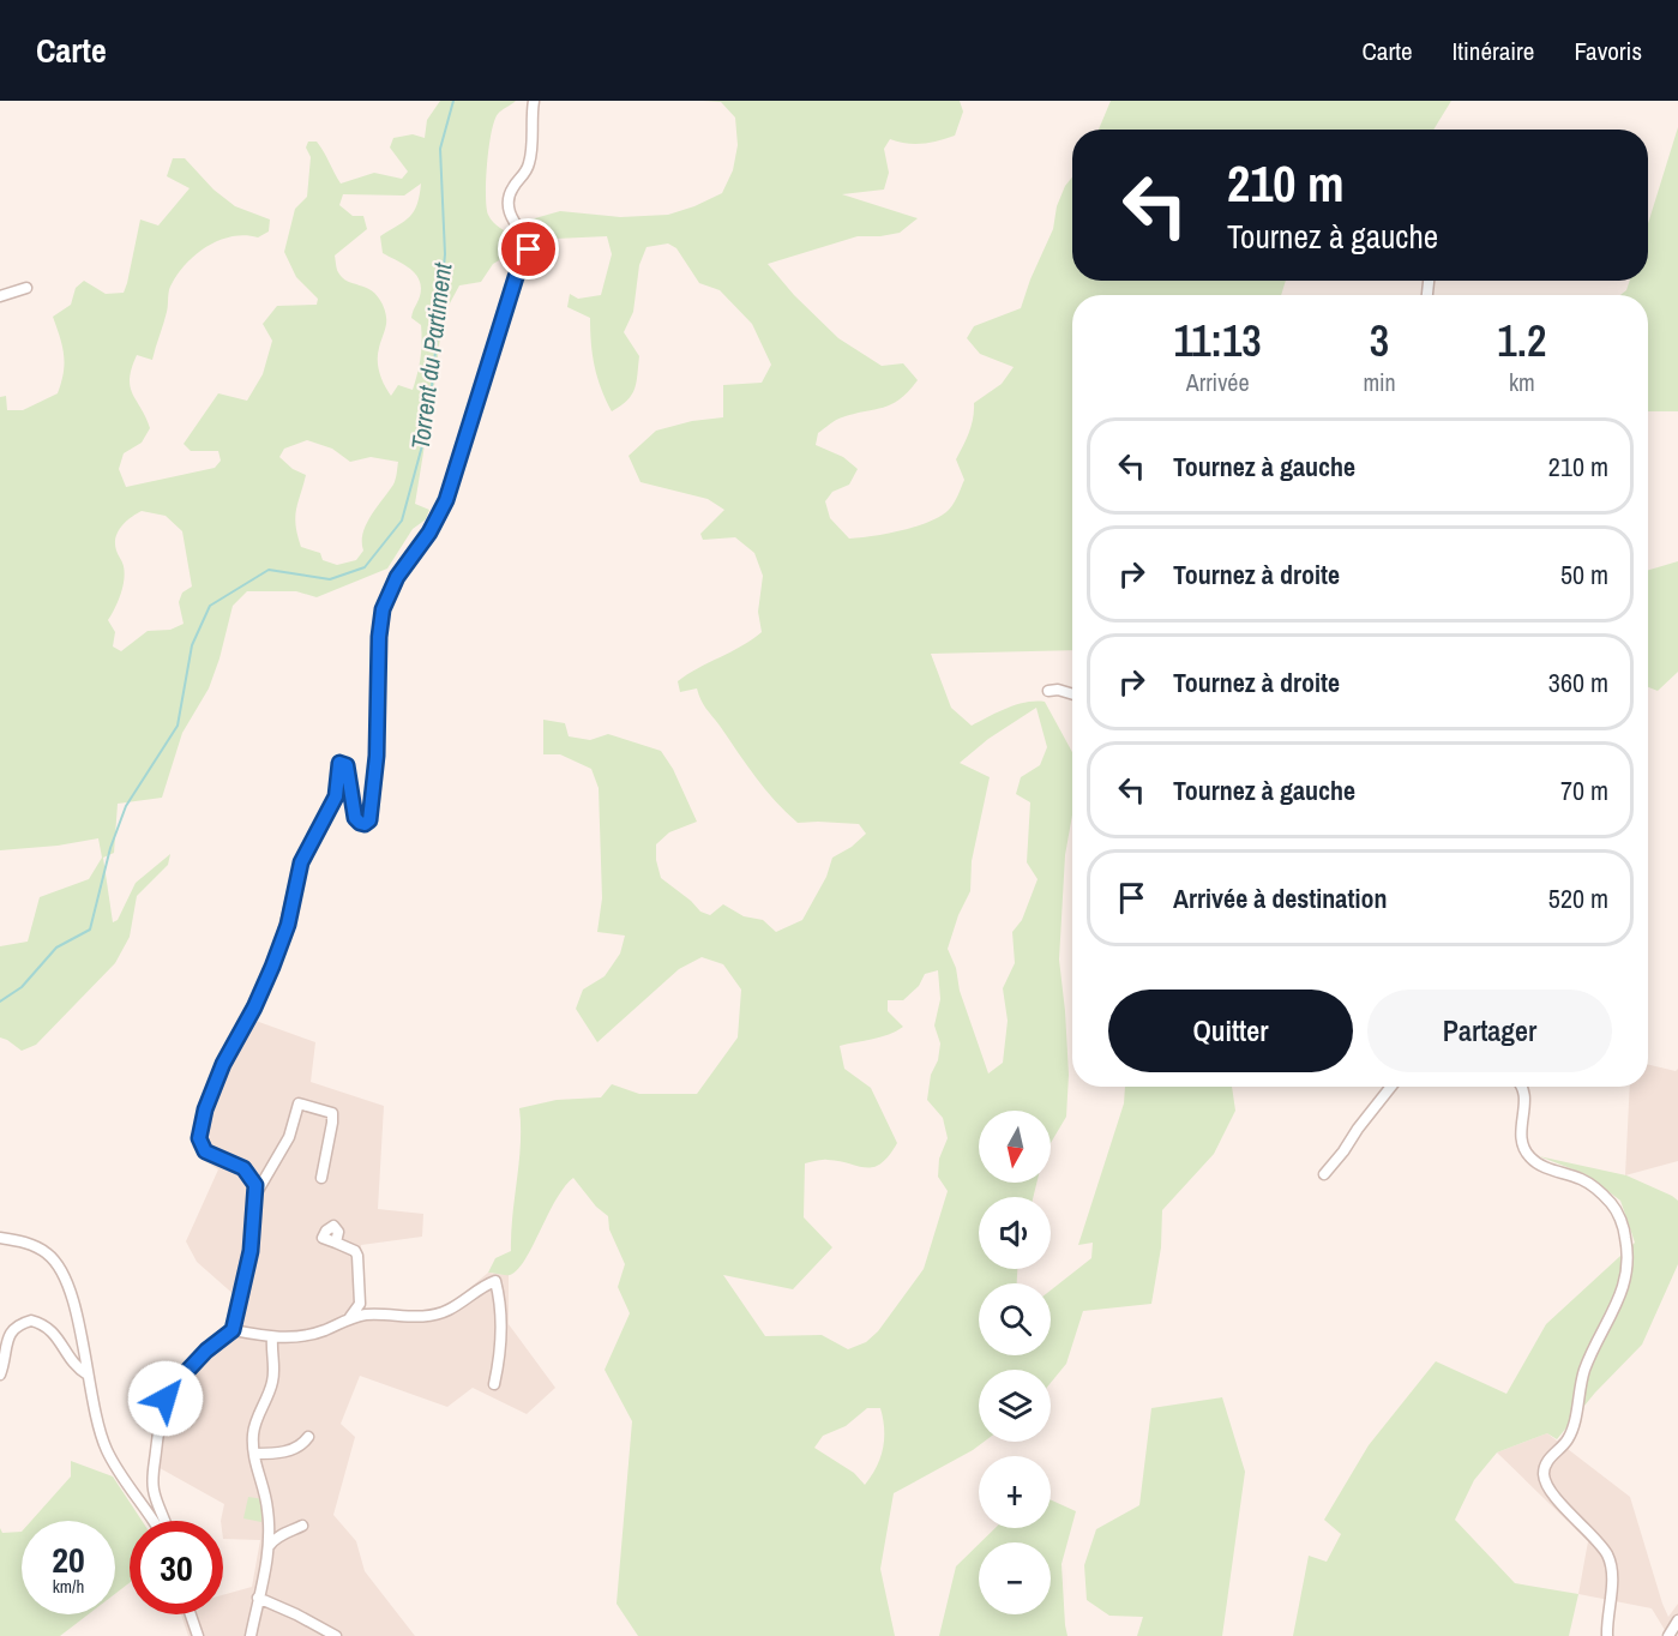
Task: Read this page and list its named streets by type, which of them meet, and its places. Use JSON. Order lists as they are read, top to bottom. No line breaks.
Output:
{"water":["Torrent du Partiment"],"north":"bottom","page":{"header":"Carte","nav":["Carte","Itinéraire","Favoris"],"turn":["210 m","Tournez à gauche"],"eta":["11:13","Arrivée","3","min","1.2","km"],"list":[{"name":"Tournez à gauche","value":"210 m"},{"name":"Tournez à droite","value":"50 m"},{"name":"Tournez à droite","value":"360 m"},{"name":"Tournez à gauche","value":"70 m"},{"name":"Arrivée à destination","value":"520 m"}],"buttons":["Quitter","Partager"],"map_buttons":["+","−"],"speed":"20 km/h","limit":"30"}}
